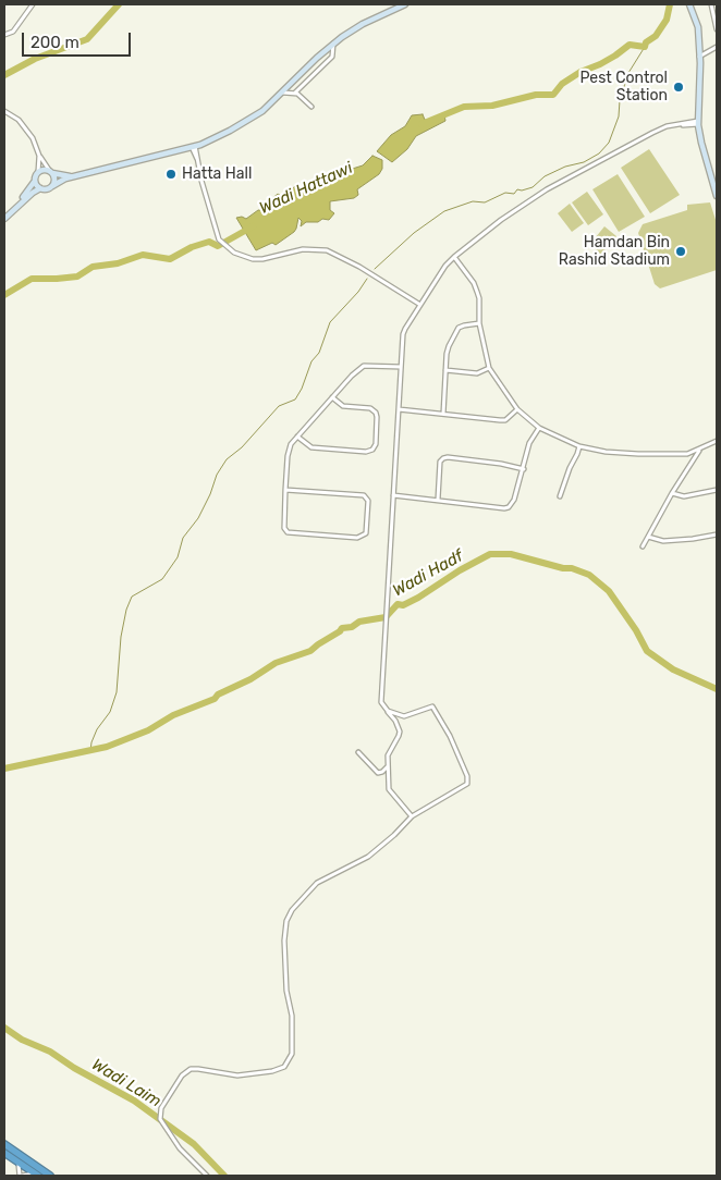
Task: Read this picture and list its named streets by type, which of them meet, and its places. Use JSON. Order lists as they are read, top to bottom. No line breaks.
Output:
{"water":["Wadi Hattawi","Wadi Hadf","Wadi Laim"],"places":["Pest Control Station","Hatta Hall","Hamdan Bin Rashid Stadium"],"scale_bar":"200 m"}
